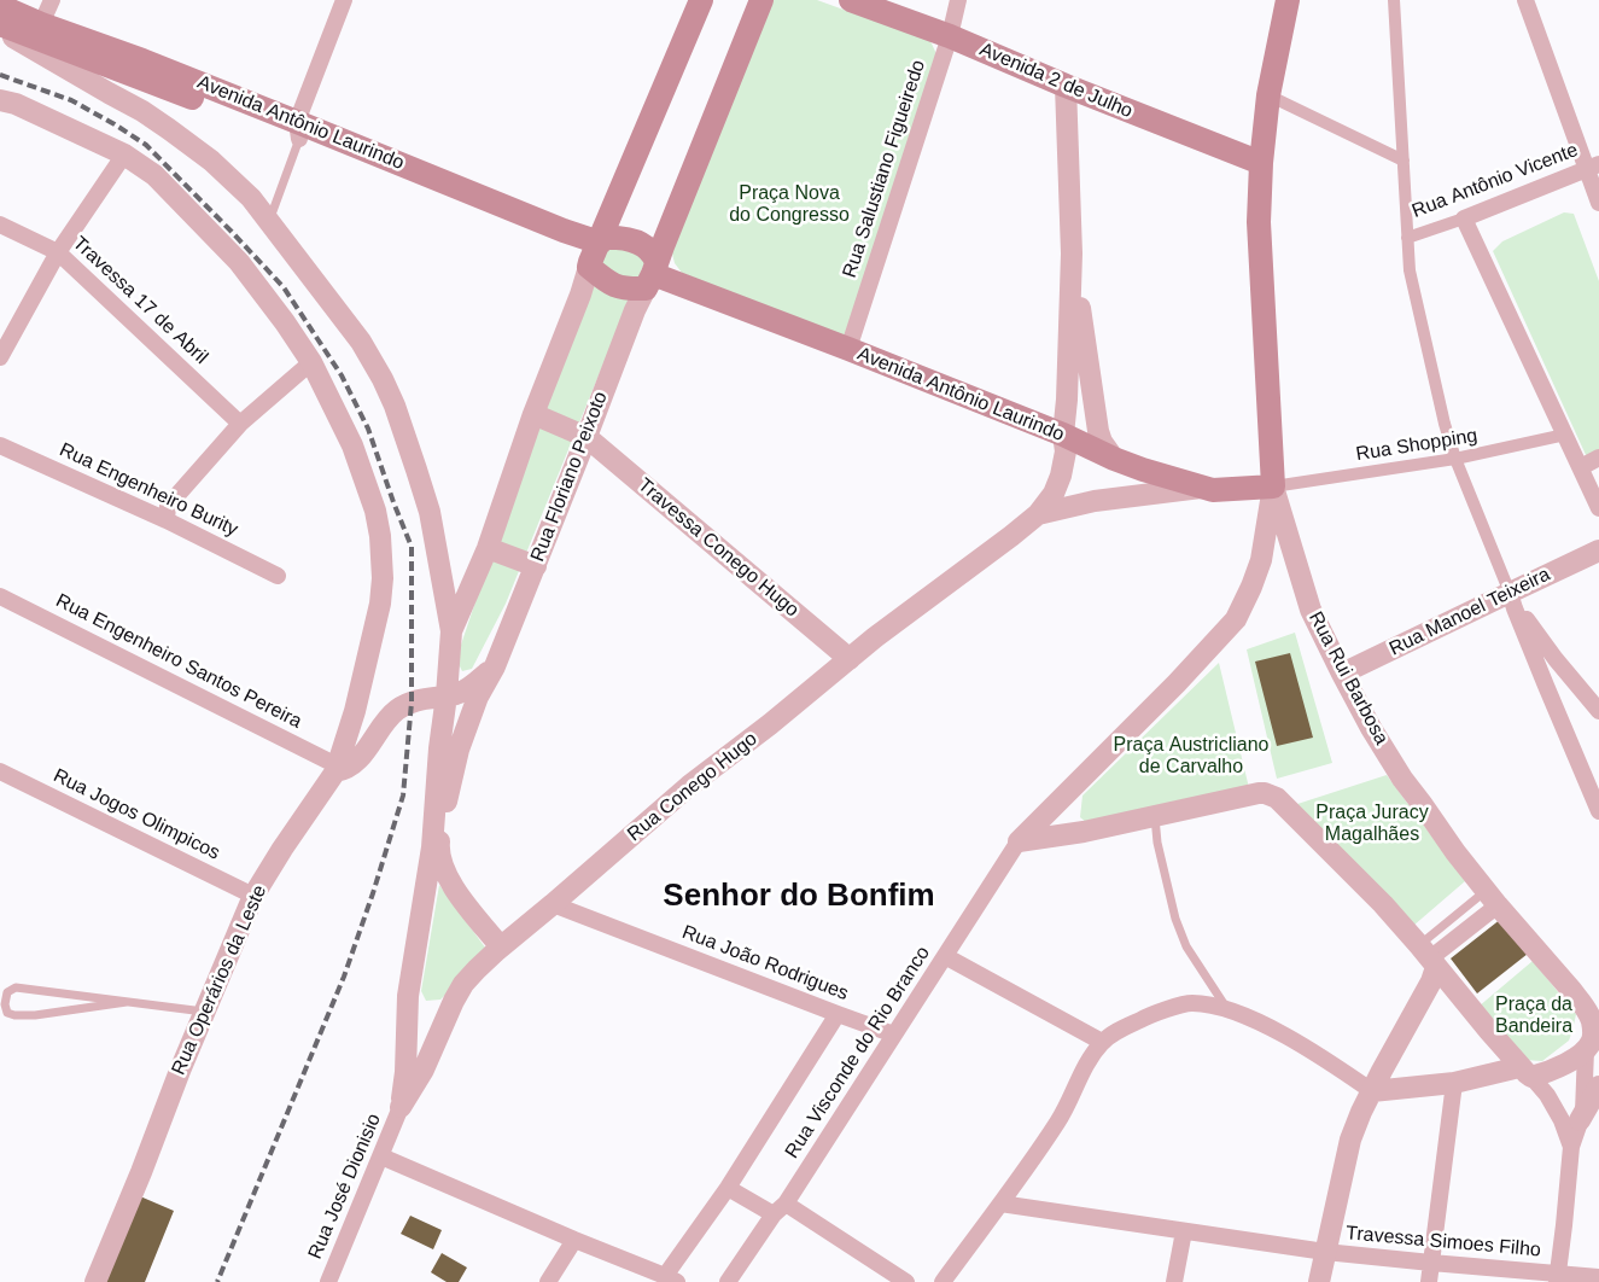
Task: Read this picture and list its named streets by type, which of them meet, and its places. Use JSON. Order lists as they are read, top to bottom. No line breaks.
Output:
{"streets":{"main road":["Avenida 2 de Julho","Avenida Antônio Laurindo","Rua Floriano Peixoto","Rua Rui Barbosa"],"street":["Rua Salustiano Figueiredo","Rua Antônio Vicente","Travessa 17 de Abril","Rua Shopping","Rua Engenheiro Burity","Travessa Conego Hugo","Rua Manoel Teixeira","Rua Engenheiro Santos Pereira","Rua Conego Hugo","Rua Jogos Olimpicos","Rua João Rodrigues","Rua Operários da Leste","Rua Visconde do Rio Branco","Rua José Dionisio","Travessa Simoes Filho"]},"crossings":[["Avenida 2 de Julho","Rua Salustiano Figueiredo"],["Avenida 2 de Julho","Rua Rui Barbosa"],["Avenida Antônio Laurindo","Rua Salustiano Figueiredo"],["Avenida Antônio Laurindo","Rua Shopping"],["Avenida Antônio Laurindo","Rua Floriano Peixoto"],["Avenida Antônio Laurindo","Rua Rui Barbosa"],["Rua Shopping","Rua Rui Barbosa"],["Rua Floriano Peixoto","Travessa Conego Hugo"],["Rua Floriano Peixoto","Rua Conego Hugo"],["Travessa Conego Hugo","Rua Conego Hugo"],["Rua Manoel Teixeira","Rua Rui Barbosa"],["Rua Engenheiro Santos Pereira","Rua Operários da Leste"],["Rua Conego Hugo","Rua João Rodrigues"],["Rua Conego Hugo","Rua José Dionisio"],["Rua Jogos Olimpicos","Rua Operários da Leste"],["Rua João Rodrigues","Rua Visconde do Rio Branco"]],"districts":["Senhor do Bonfim"],"parks":["Praça Nova do Congresso","Praça Austricliano de Carvalho","Praça Juracy Magalhães","Praça da Bandeira"]}
